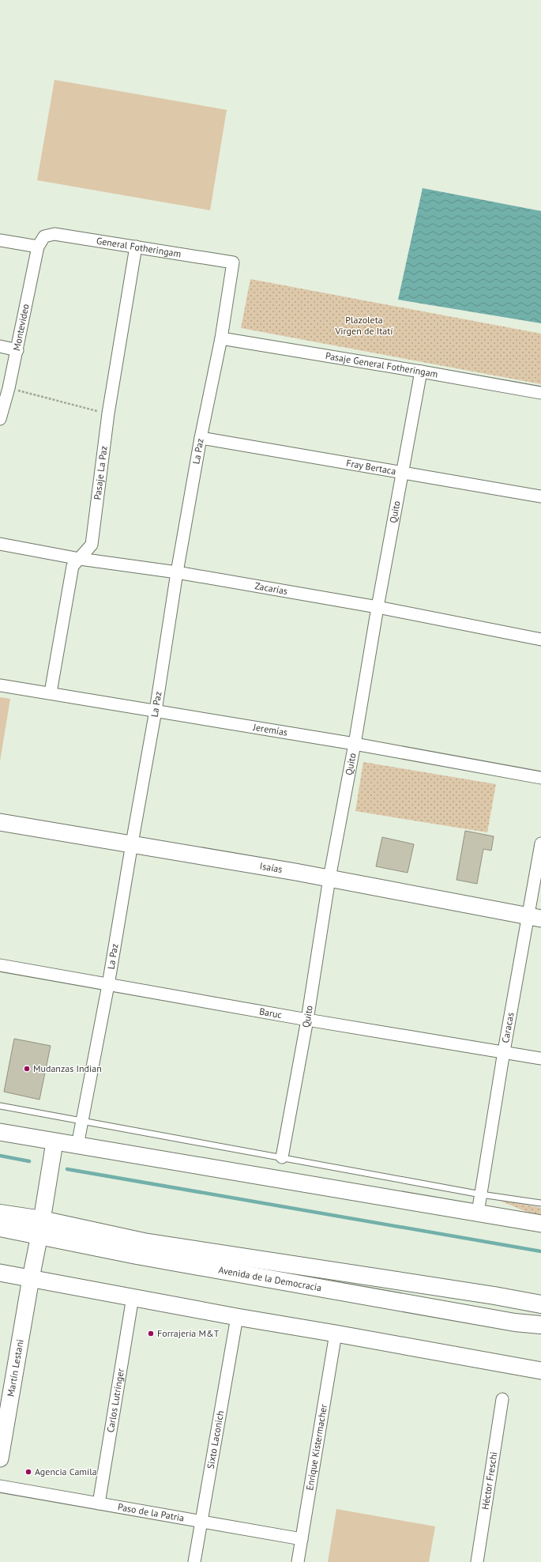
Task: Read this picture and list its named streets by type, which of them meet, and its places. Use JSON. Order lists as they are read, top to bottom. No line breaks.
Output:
{"streets":{"highway":["Avenida de la Democracia"],"street":["General Fotheringam","Montevideo","Pasaje General Fotheringam","La Paz","Fray Bertaca","Pasaje La Paz","Quito","Zacarías","Jeremías","Isaías","Baruc","Caracas","Martín Lestani","Carlos Lutringer","Sixto Laconich","Enrique Kistermacher","Héctor Freschi","Paso de la Patria"]},"crossings":[["General Fotheringam","Montevideo"],["General Fotheringam","La Paz"],["General Fotheringam","Pasaje La Paz"],["Pasaje General Fotheringam","La Paz"],["Pasaje General Fotheringam","Quito"],["La Paz","Fray Bertaca"],["La Paz","Zacarías"],["La Paz","Jeremías"],["La Paz","Isaías"],["La Paz","Baruc"],["Fray Bertaca","Quito"],["Pasaje La Paz","Zacarías"],["Pasaje La Paz","Jeremías"],["Quito","Zacarías"],["Quito","Jeremías"],["Quito","Isaías"],["Quito","Baruc"],["Isaías","Caracas"],["Baruc","Caracas"],["Avenida de la Democracia","Martín Lestani"],["Carlos Lutringer","Paso de la Patria"],["Sixto Laconich","Paso de la Patria"],["Enrique Kistermacher","Paso de la Patria"]],"parks":["Plazoleta Virgen de Itatí"],"places":["Mudanzas Indian","Forrajería M&T","Agencia Camila"]}
